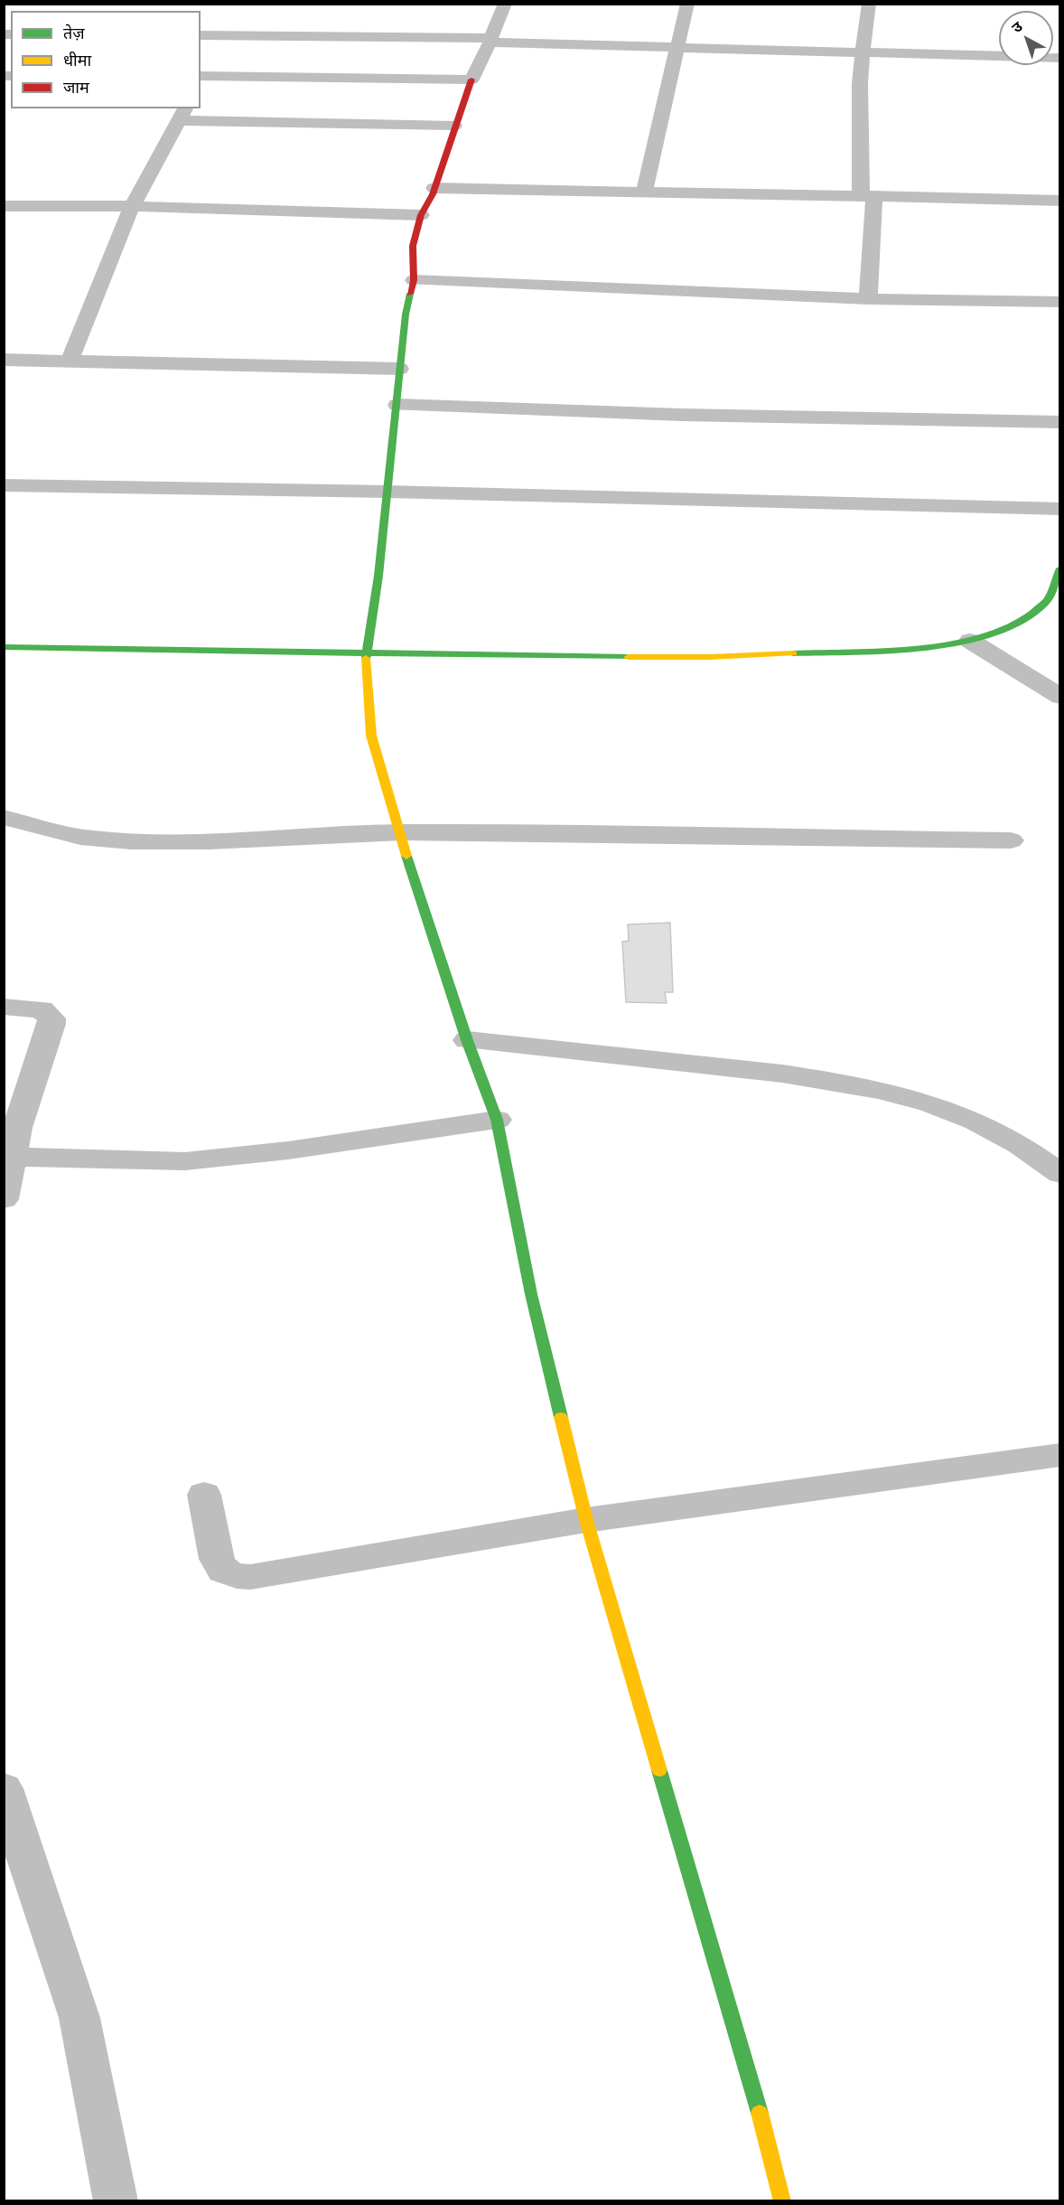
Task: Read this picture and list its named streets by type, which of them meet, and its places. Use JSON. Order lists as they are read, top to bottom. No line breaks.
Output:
{"legend":["तेज़","धीमा","जाम"],"north":"top left"}
